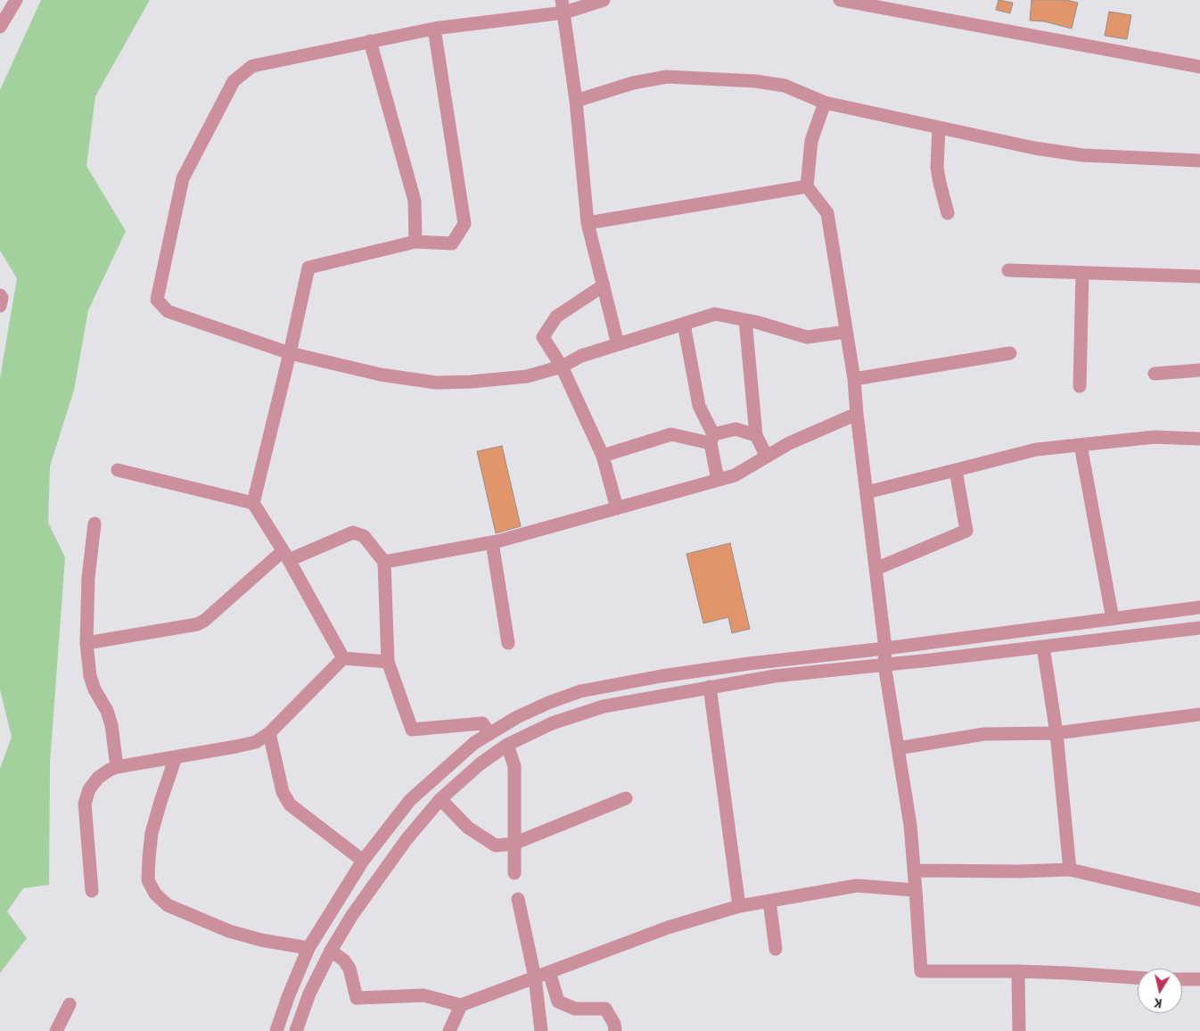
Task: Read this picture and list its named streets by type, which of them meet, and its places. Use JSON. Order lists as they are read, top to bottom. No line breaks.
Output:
{"north":"bottom"}
